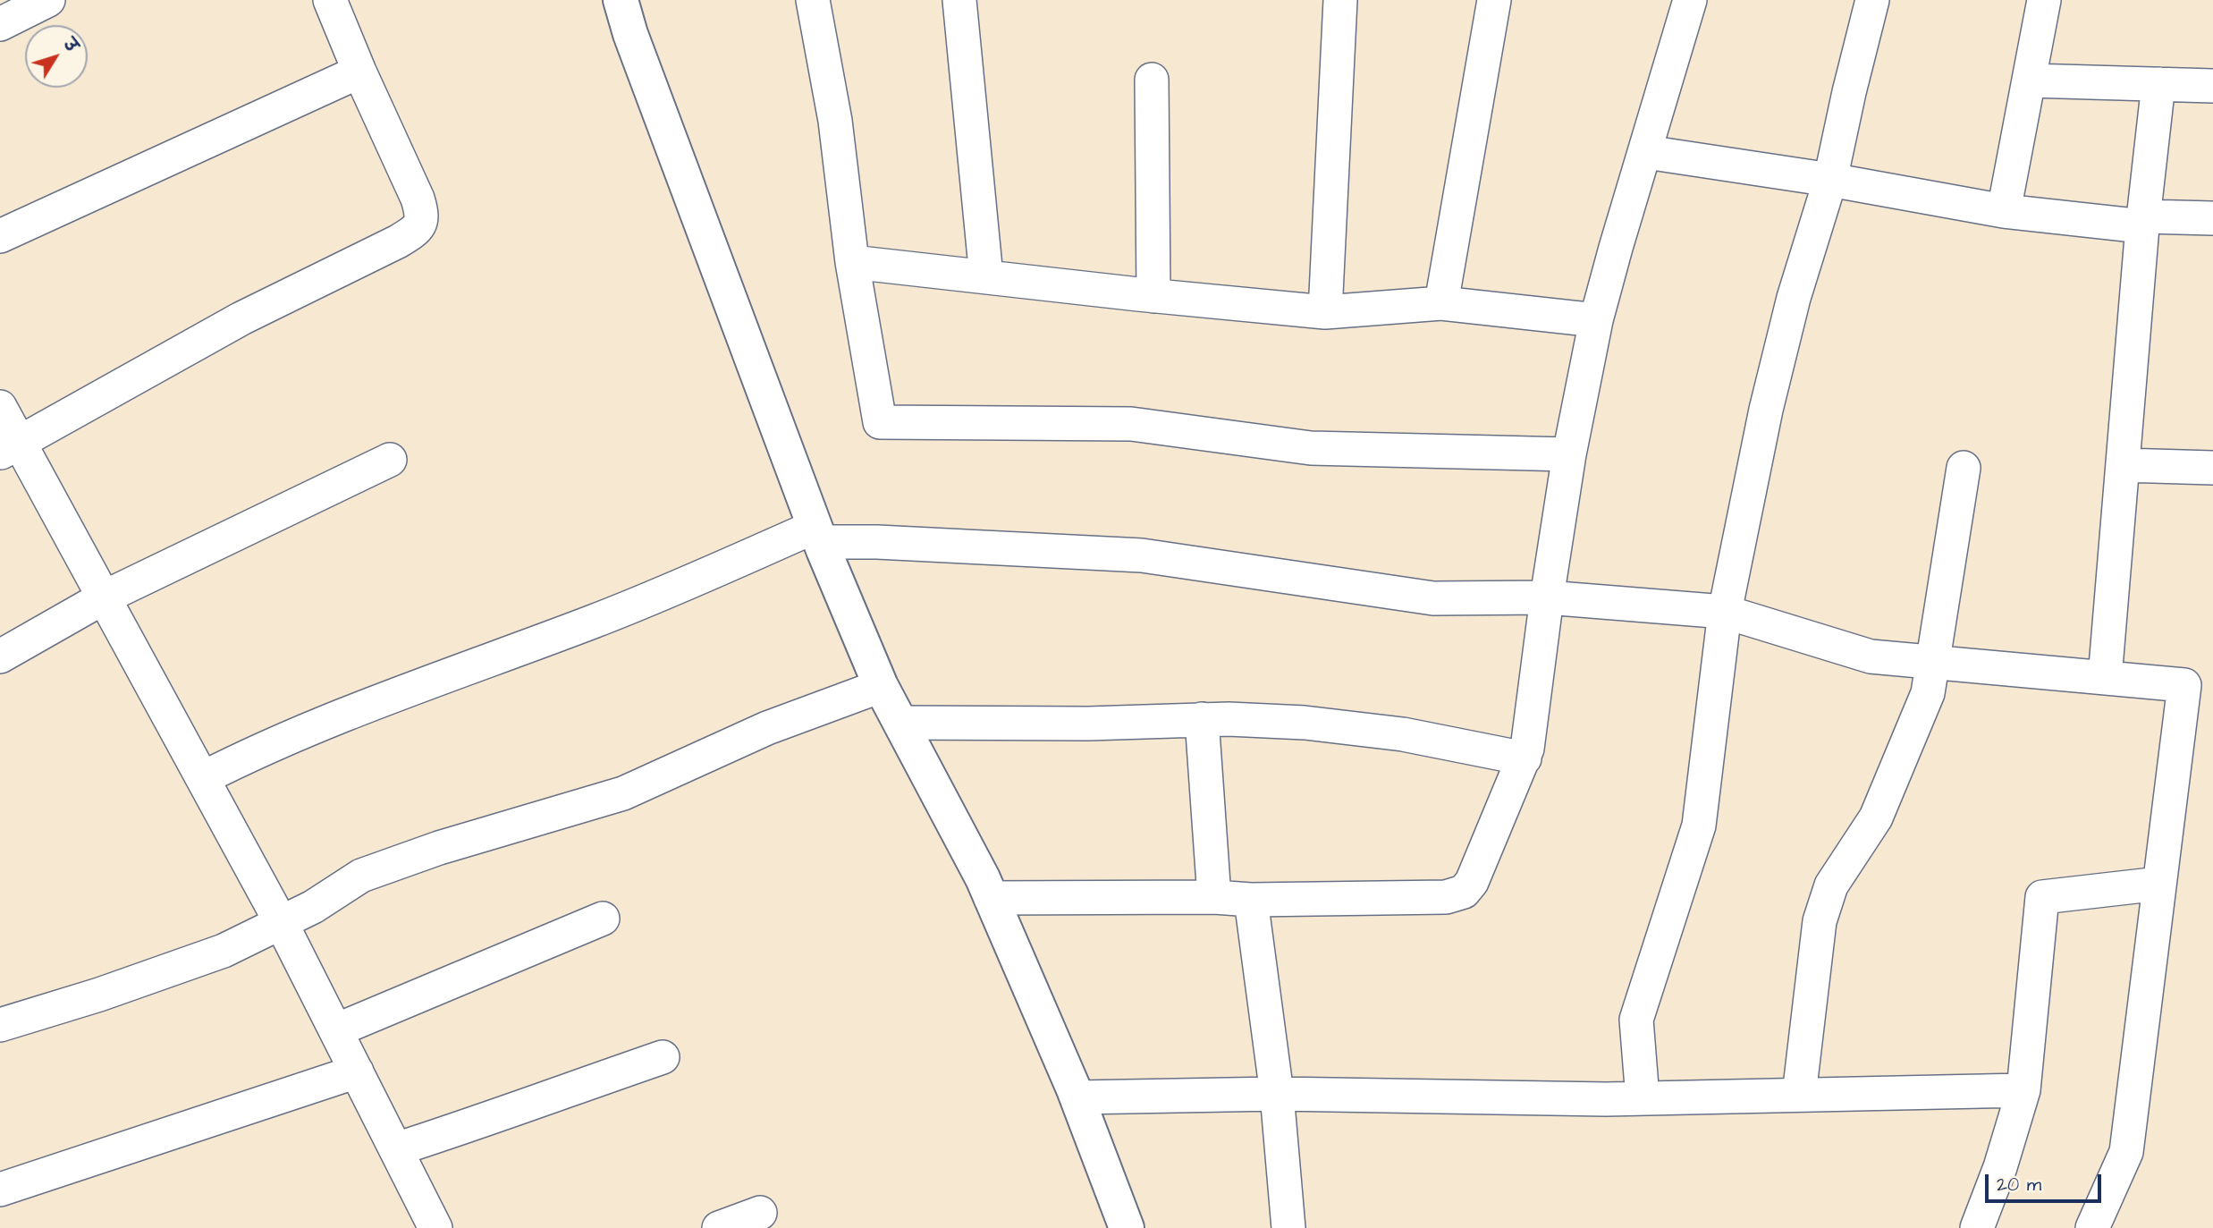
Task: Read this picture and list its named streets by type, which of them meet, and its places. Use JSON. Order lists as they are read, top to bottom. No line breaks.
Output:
{"scale_bar":"20 m","north":"top right"}
